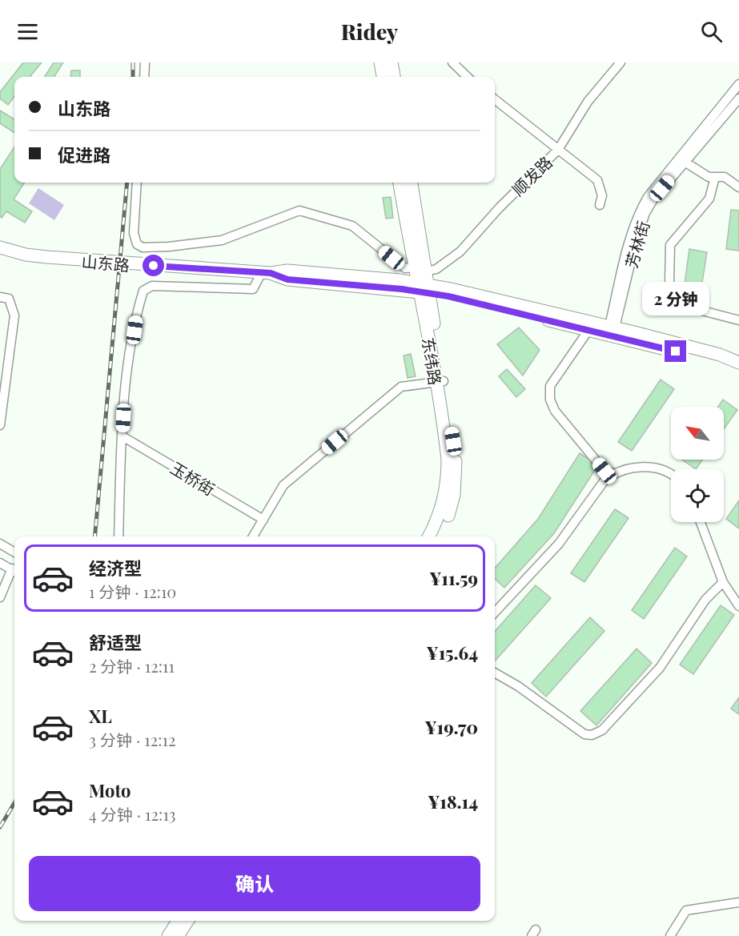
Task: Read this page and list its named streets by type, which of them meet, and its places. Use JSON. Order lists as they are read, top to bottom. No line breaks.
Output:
{"streets":{"main road":["山东路","东纬路"],"street":["顺发路","芳林街","玉桥街"]},"crossings":[["顺发路","东纬路"],["芳林街","山东路"],["山东路","东纬路"]],"north":"top left","page":{"header":"Ridey","banner":["山东路","促进路"],"bubble":"2 分钟","list":[{"name":"经济型","note":"1 分钟 · 12:10","value":"¥11.59"},{"name":"舒适型","note":"2 分钟 · 12:11","value":"¥15.64"},{"name":"XL","note":"3 分钟 · 12:12","value":"¥19.70"},{"name":"Moto","note":"4 分钟 · 12:13","value":"¥18.14"}],"buttons":"确认"}}
